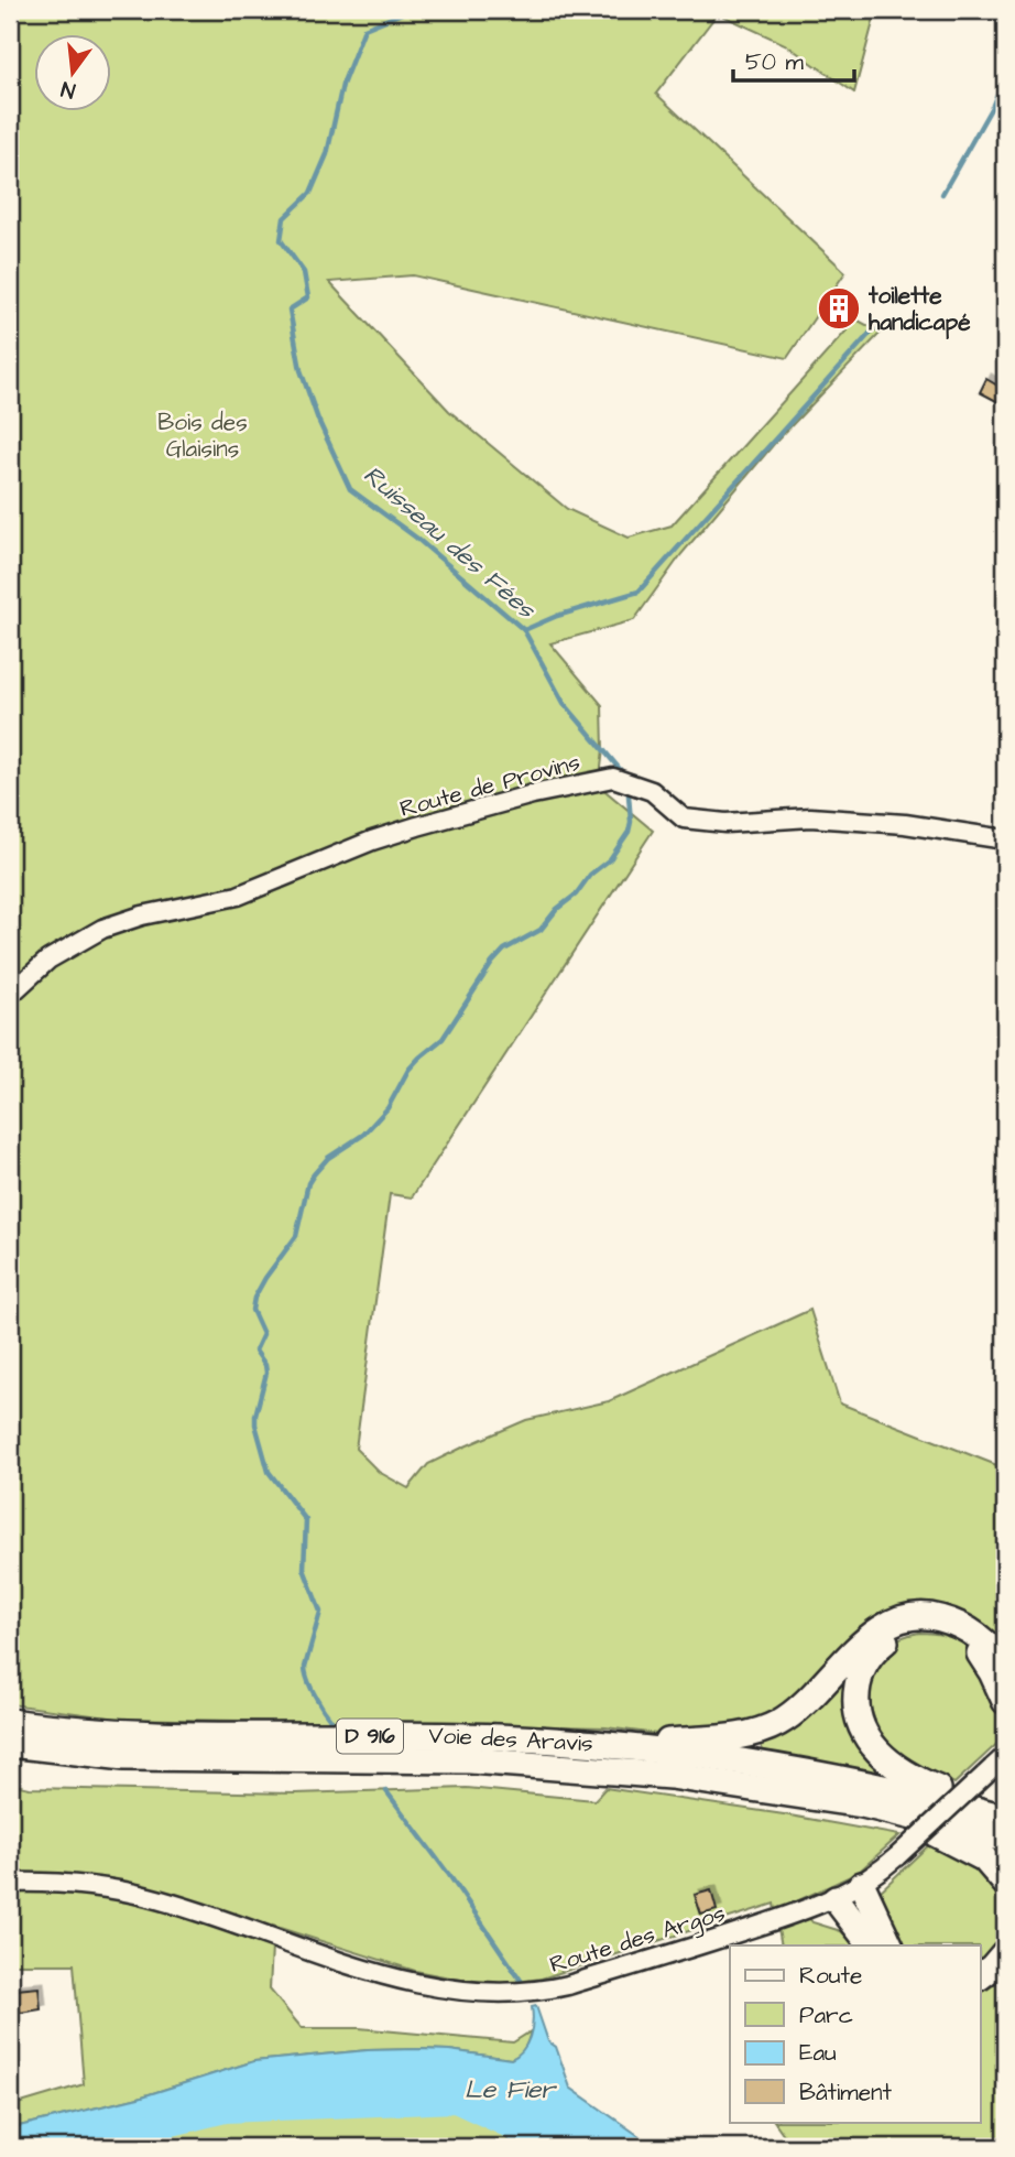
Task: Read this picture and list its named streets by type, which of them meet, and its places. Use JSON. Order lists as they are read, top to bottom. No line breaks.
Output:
{"streets":{"highway":["D 916","Voie des Aravis"],"street":["Route de Provins","Route des Argos"]},"water":["Ruisseau des Fées","Le Fier"],"parks":["Bois des Glaisins"],"places":{"building":["toilette handicapé"]},"legend":["Route","Parc","Eau","Bâtiment"],"scale_bar":"50 m","north":"bottom"}
